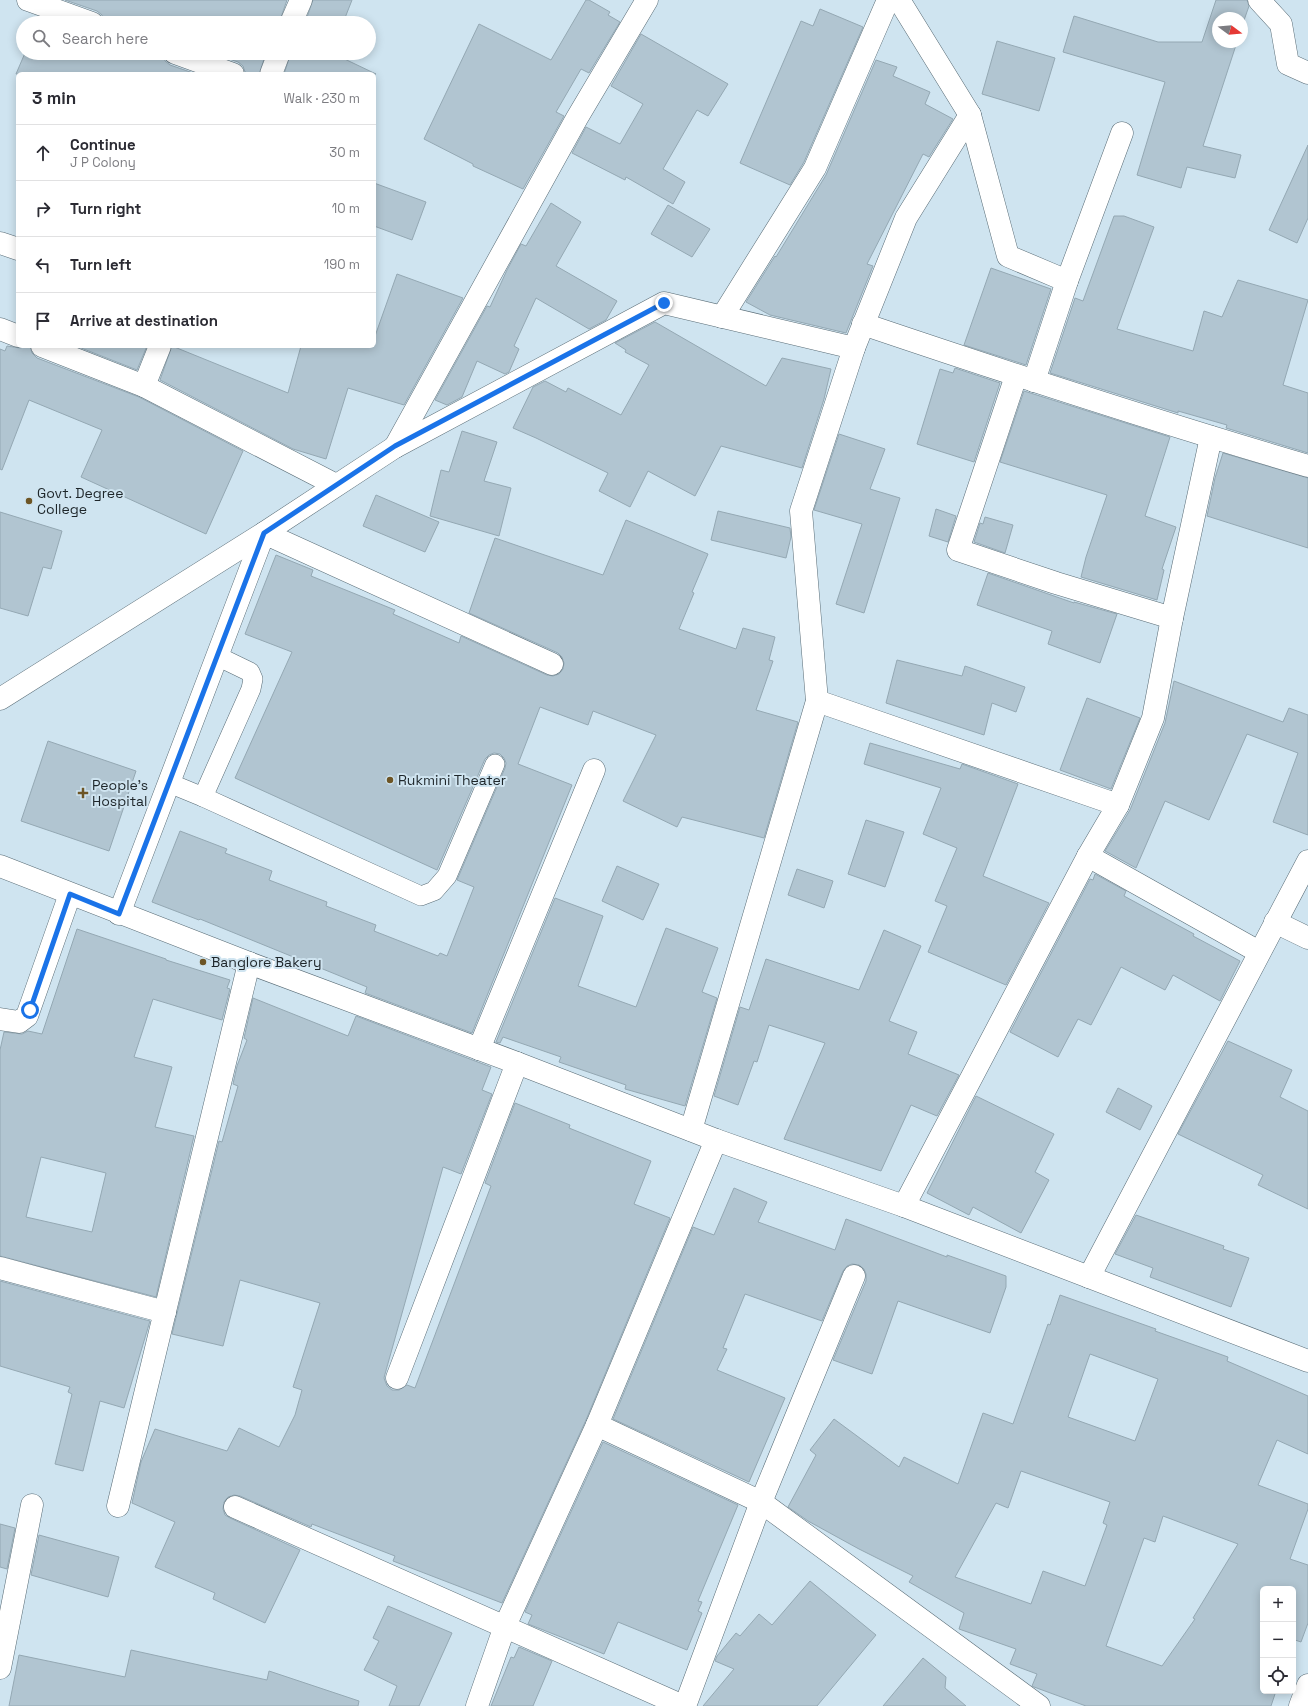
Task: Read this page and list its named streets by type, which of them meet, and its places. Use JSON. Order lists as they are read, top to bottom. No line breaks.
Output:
{"places":{"other":["Govt. Degree College","Rukmini Theater","Banglore Bakery"],"health":["People's Hospital"]},"north":"right","page":{"search":"Search here","heading":["3 min","Walk · 230 m"],"list":[["Continue","J P Colony","30 m"],["Turn right","10 m"],["Turn left","190 m"],"Arrive at destination"],"map_buttons":["+","−"]}}
